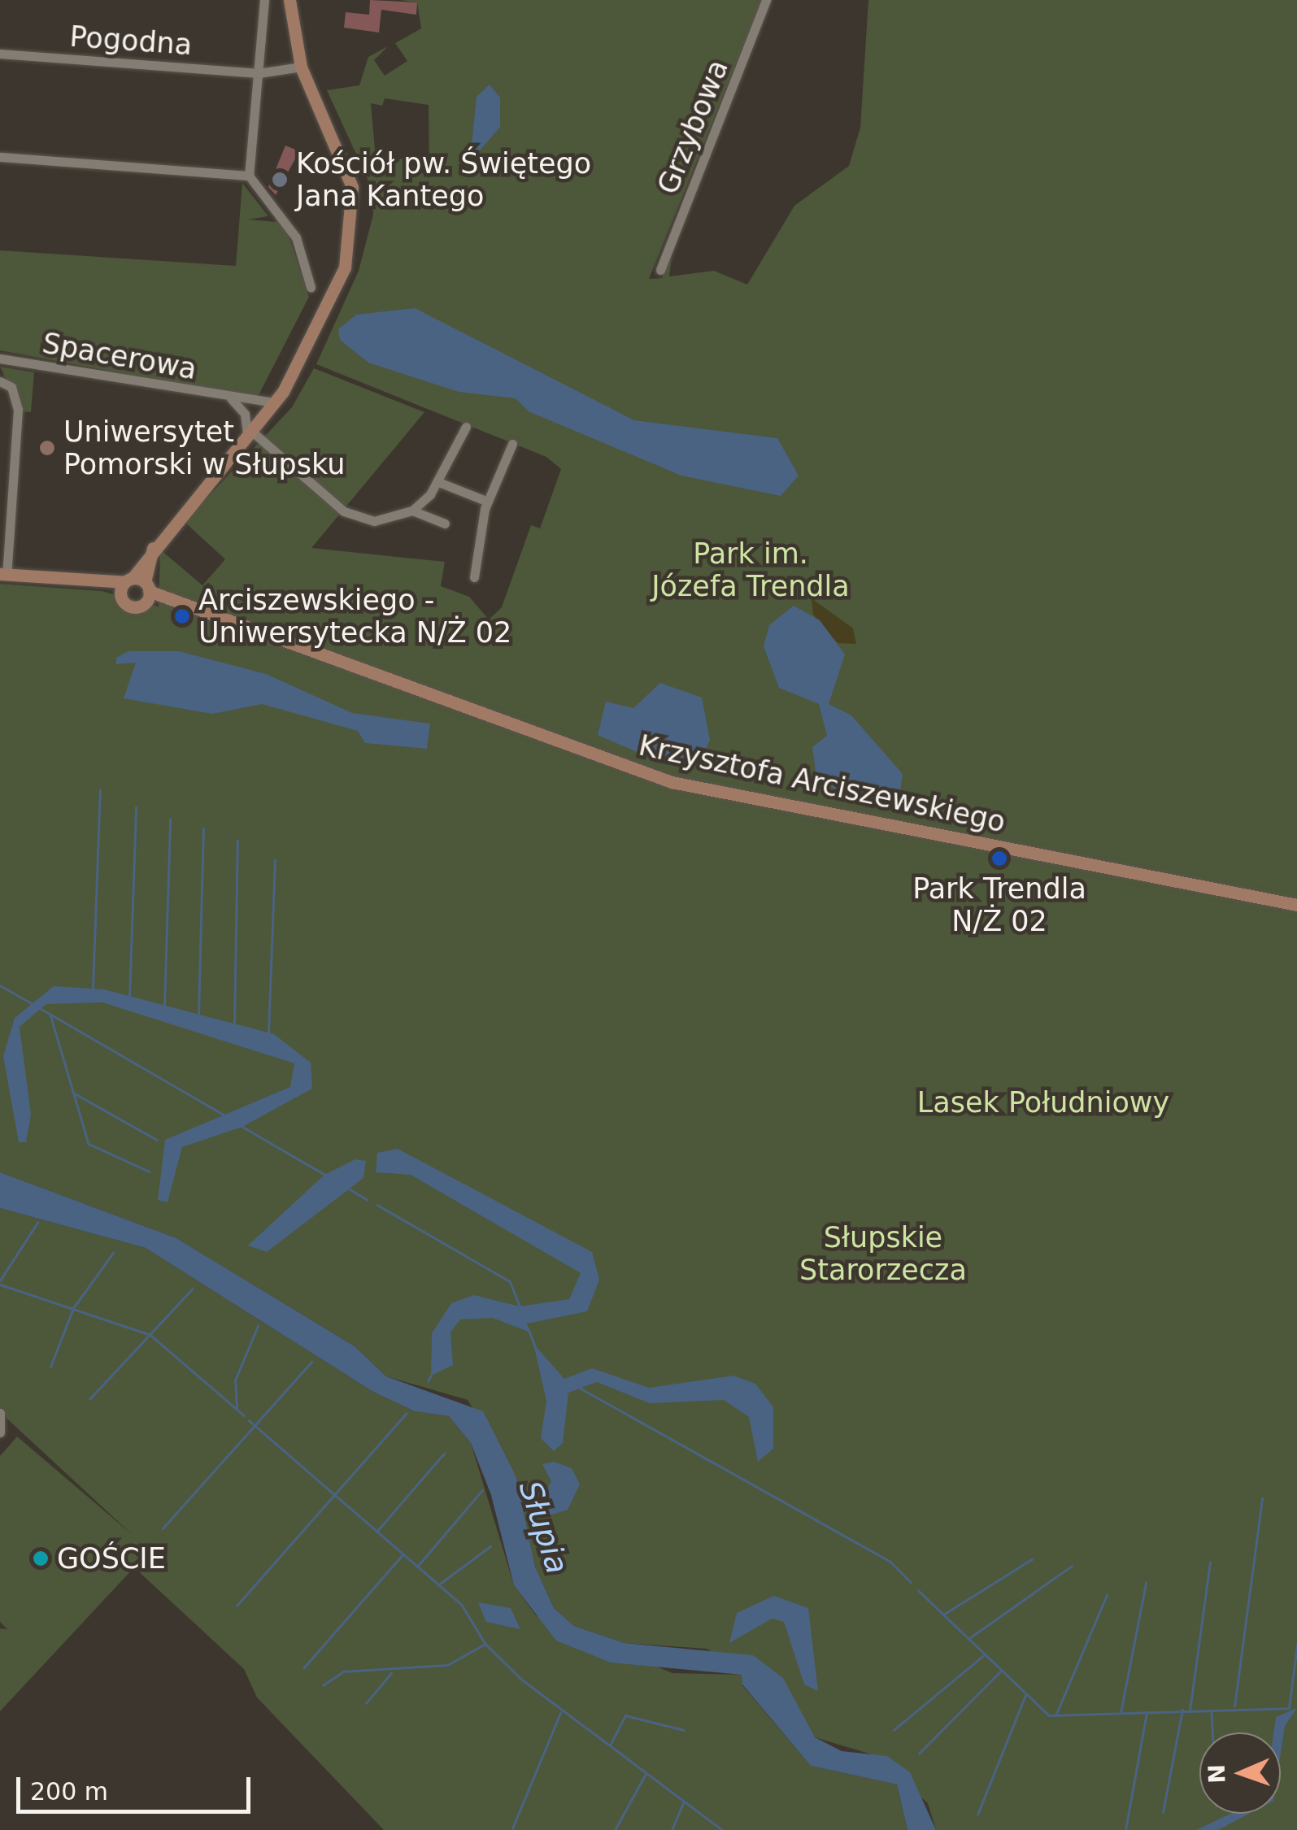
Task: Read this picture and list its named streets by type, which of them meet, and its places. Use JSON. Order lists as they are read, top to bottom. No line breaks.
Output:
{"streets":{"street":["Pogodna","Grzybowa","Spacerowa","Krzysztofa Arciszewskiego"]},"water":["Słupia"],"parks":["Park im. Józefa Trendla","Lasek Południowy","Słupskie Starorzecza"],"places":["Kościół pw. Świętego Jana Kantego","Uniwersytet Pomorski w Słupsku","Arciszewskiego - Uniwersytecka N/Ż 02","Park Trendla N/Ż 02","GOŚCIE"],"scale_bar":"200 m","north":"left"}
